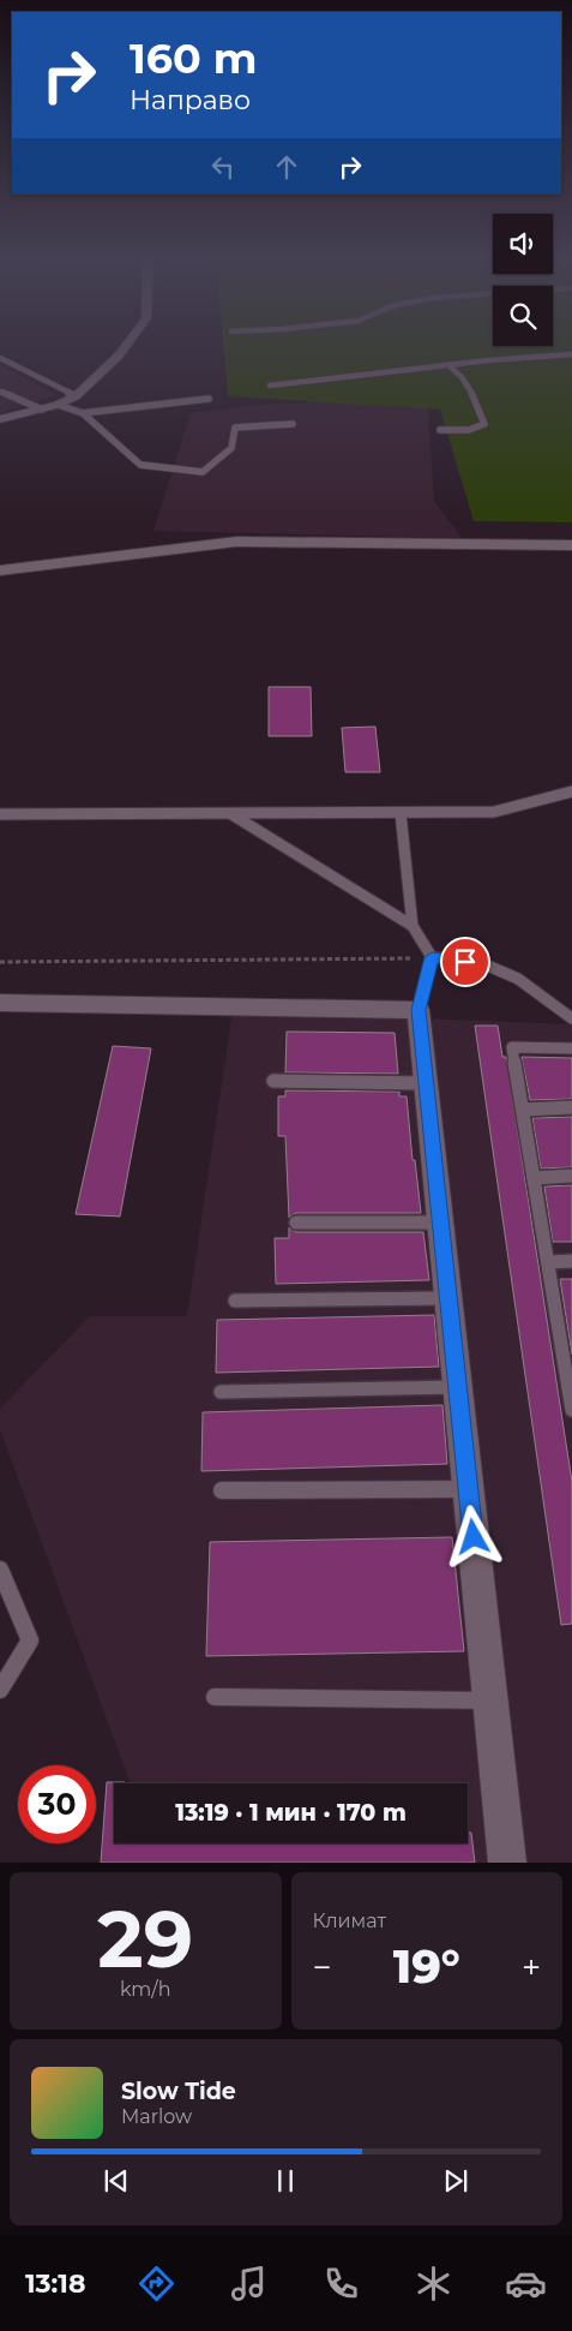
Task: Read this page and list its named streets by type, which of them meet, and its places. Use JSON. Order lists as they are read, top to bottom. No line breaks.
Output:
{"page":{"turn":["160 m","Направо"],"limit":"30","trip":"13:19 · 1 мин · 170 m","tile":[["29","km/h"],"Климат"],"heat":["−","19°","+"],"song":["Slow Tide","Marlow"],"tabs":"13:18"}}
